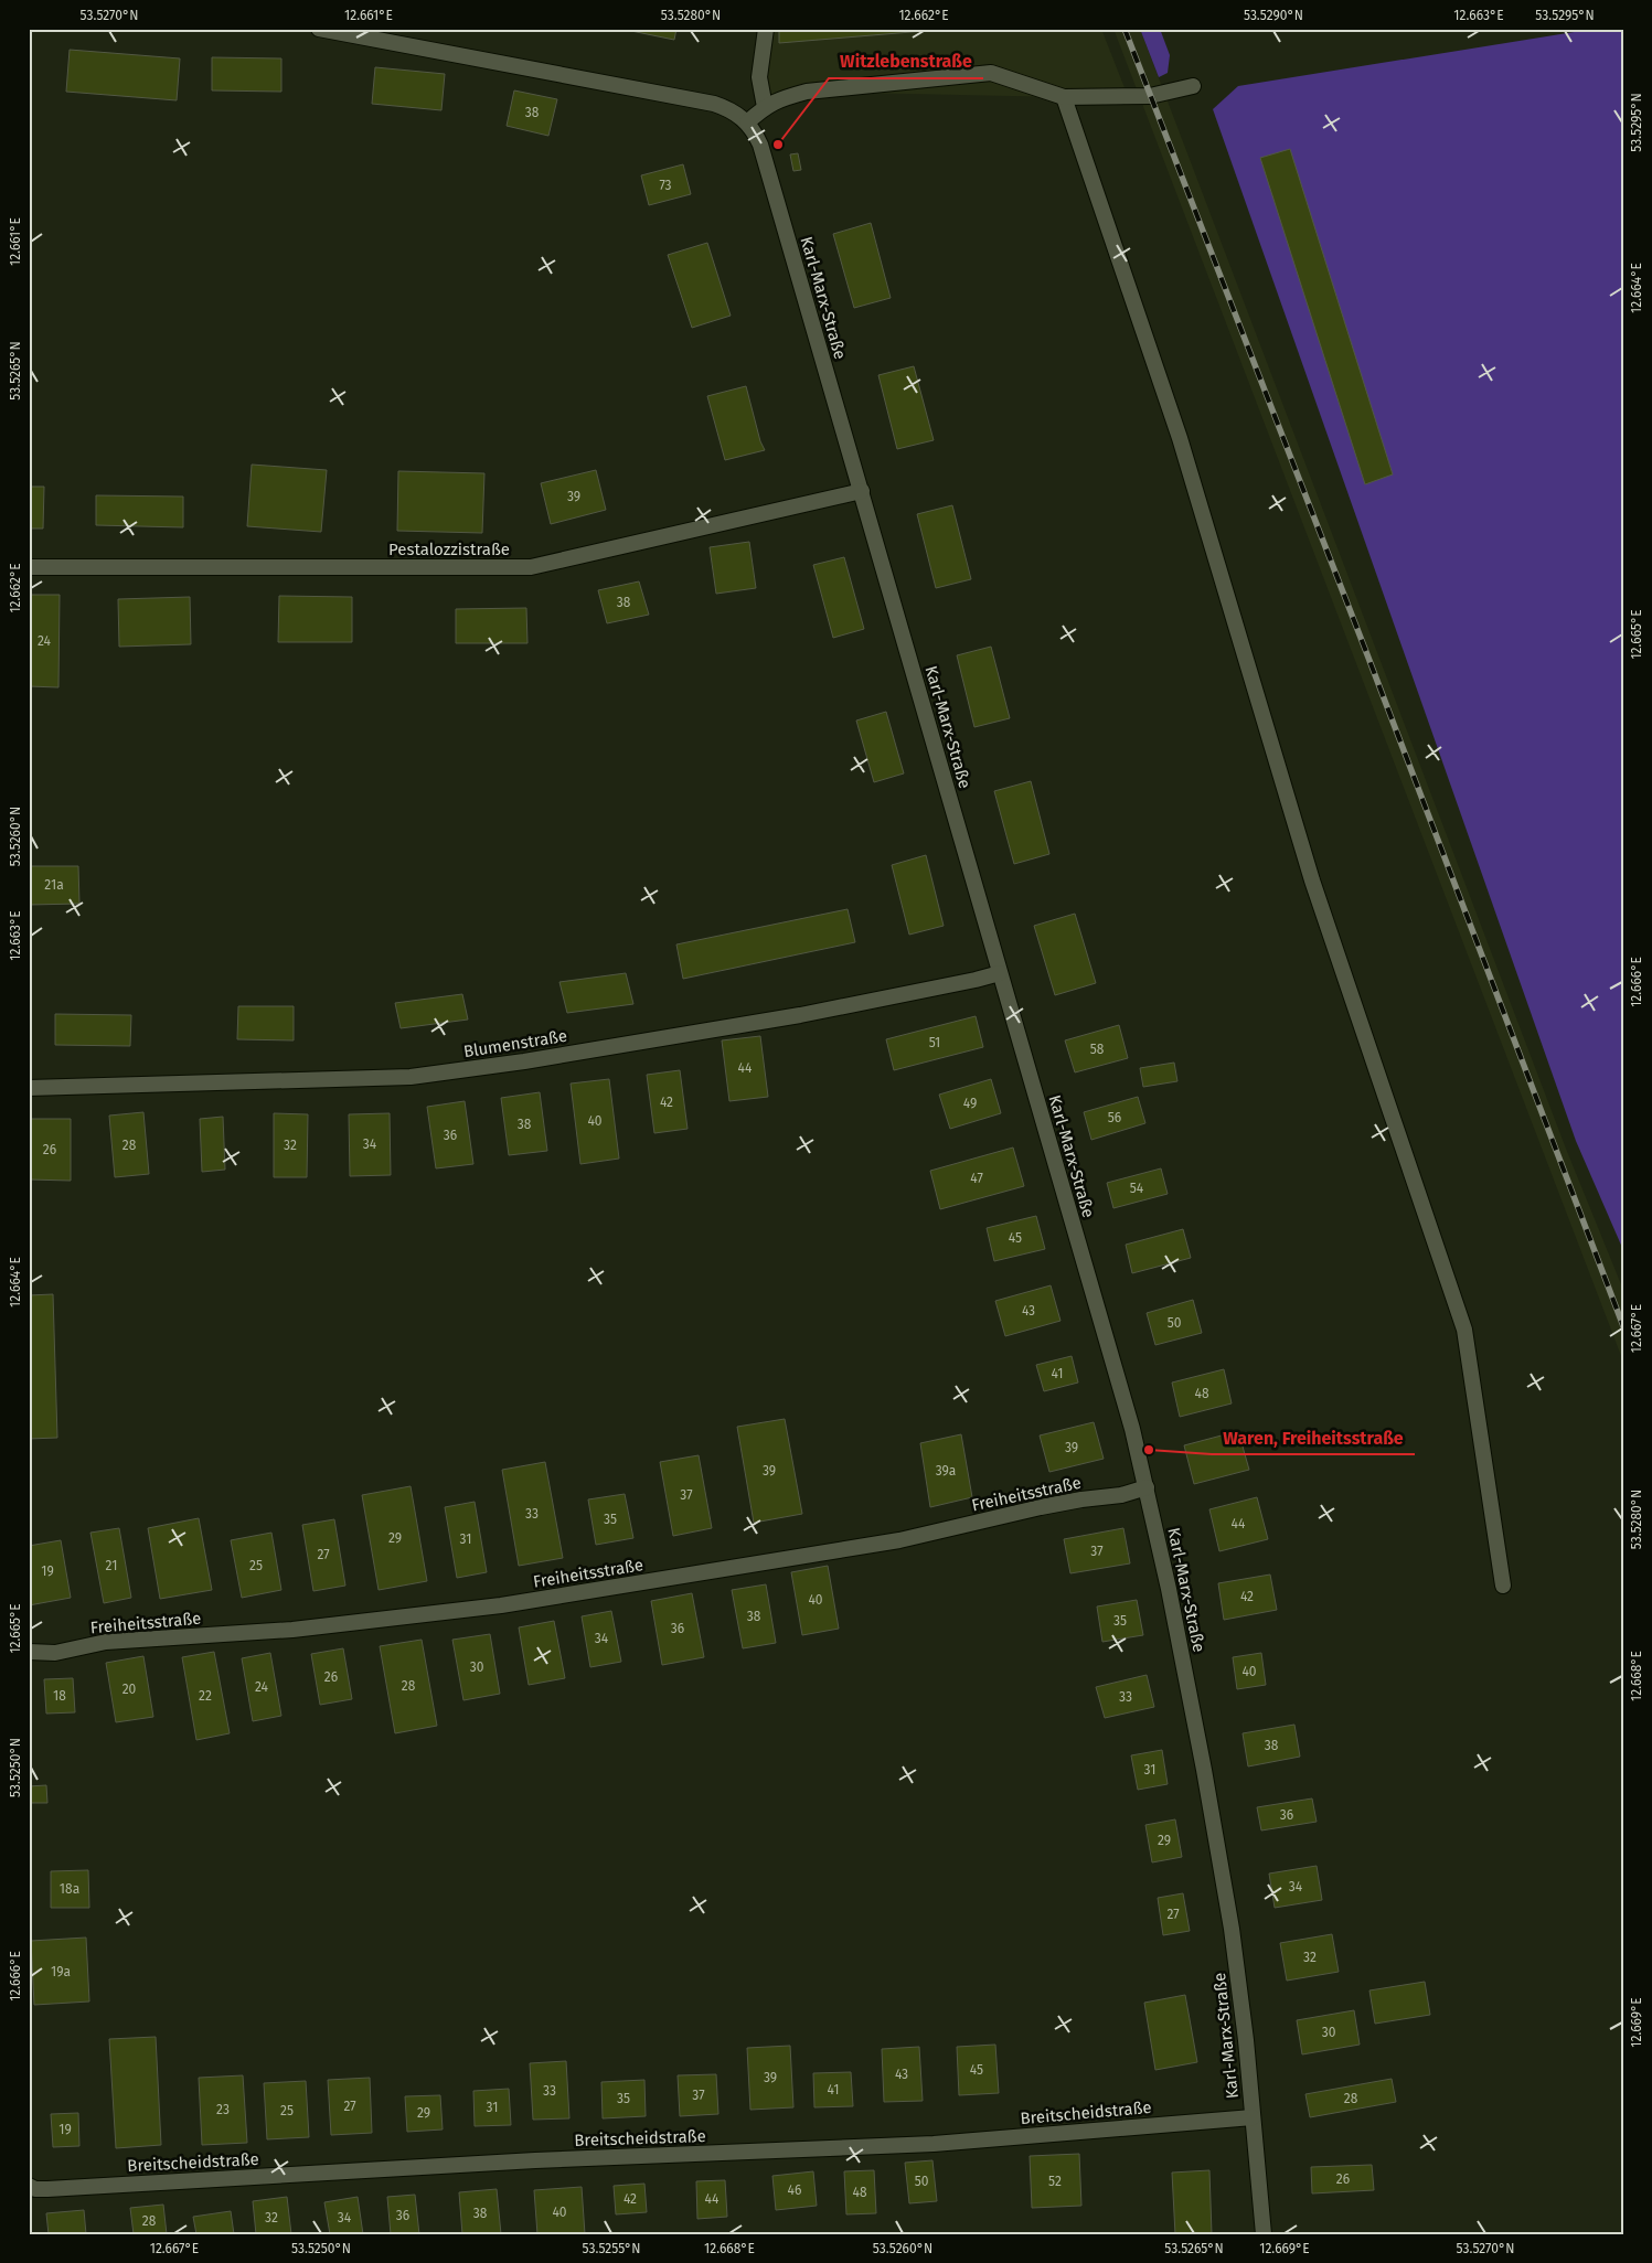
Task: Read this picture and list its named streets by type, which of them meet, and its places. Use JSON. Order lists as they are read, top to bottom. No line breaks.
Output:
{"streets":{"street":["Karl-Marx-Straße","Pestalozzistraße","Blumenstraße","Freiheitsstraße","Breitscheidstraße"]},"crossings":[["Karl-Marx-Straße","Pestalozzistraße"],["Karl-Marx-Straße","Blumenstraße"],["Karl-Marx-Straße","Freiheitsstraße"],["Karl-Marx-Straße","Breitscheidstraße"]],"places":["Witzlebenstraße","Waren, Freiheitsstraße"],"house_numbers":["38","73","39","38","24","21a","51","58","44","42","49","56","40","38","36","34","28","32","26","47","54","45","43","50","41","48","39","39","39a","37","33","35","44","29","31","37","27","21","25","19","42","40","38","35","36","34","30","40","26","28","24","20","18","22","33","38","31","36","29","34","18a","27","32","19a","30","45","43","39","41","33","37","35","28","27","31","23","25","29","19","26","50","52","46","48","42","44","40","38","36","32","34","28"],"coordinates":["53.5270°N","12.661°E","53.5280°N","12.662°E","53.5290°N","12.663°E","53.5295°N","12.664°E","53.5265°N","12.665°E","53.5260°N","12.666°E","12.667°E","12.668°E","53.5250°N","12.669°E","53.5255°N"]}
